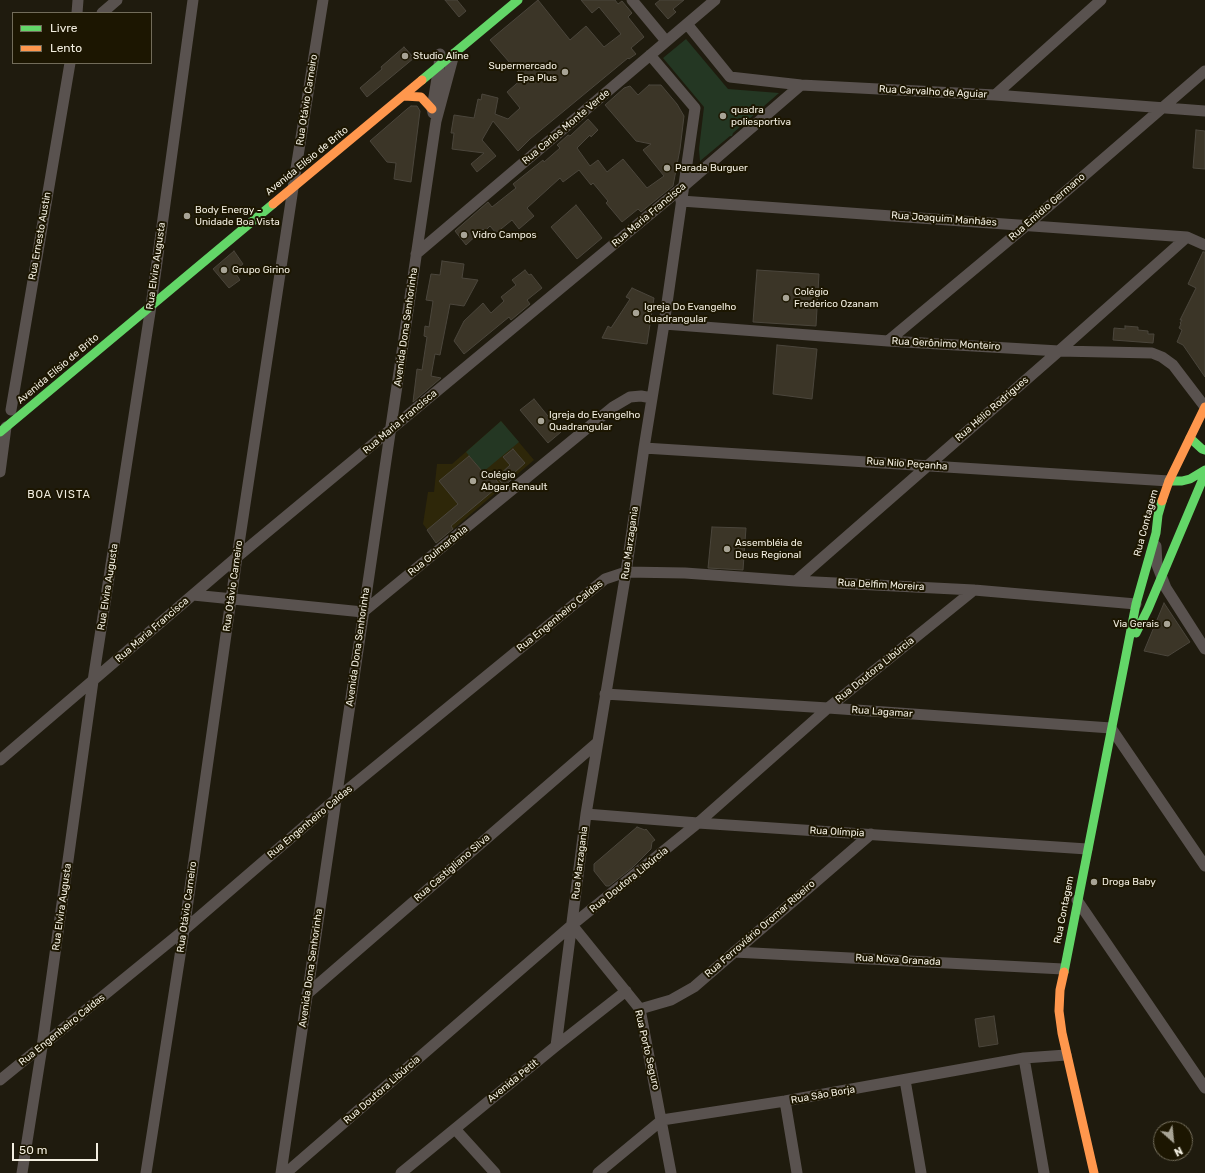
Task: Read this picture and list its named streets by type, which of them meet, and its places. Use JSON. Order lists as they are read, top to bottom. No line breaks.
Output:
{"streets":{"street":["Rua Carvalho de Aguiar","Rua Otávio Carneiro","Rua Carlos Monte Verde","Avenida Elísio de Brito","Rua Emídio Germano","Rua Maria Francisca","Rua Joaquim Manhães","Rua Ernesto Austin","Rua Elvira Augusta","Avenida Dona Senhorinha","Rua Gerônimo Monteiro","Rua Hélio Rodrigues","Rua Nilo Peçanha","Rua Contagem","Rua Marzagania","Rua Guimarânia","Rua Delfim Moreira","Rua Engenheiro Caldas","Rua Doutora Libúrcia","Rua Lagamar","Rua Olímpia","Rua Castigliano Silva","Rua Ferroviário Oromar Ribeiro","Rua Nova Granada","Rua Porto Seguro","Avenida Petit","Rua São Borja"]},"crossings":[["Rua Carvalho de Aguiar","Rua Carlos Monte Verde"],["Rua Carvalho de Aguiar","Rua Emídio Germano"],["Rua Carvalho de Aguiar","Rua Maria Francisca"],["Rua Otávio Carneiro","Avenida Elísio de Brito"],["Rua Otávio Carneiro","Rua Maria Francisca"],["Rua Otávio Carneiro","Rua Engenheiro Caldas"],["Rua Carlos Monte Verde","Avenida Dona Senhorinha"],["Rua Carlos Monte Verde","Rua Marzagania"],["Avenida Elísio de Brito","Rua Ernesto Austin"],["Avenida Elísio de Brito","Rua Elvira Augusta"],["Avenida Elísio de Brito","Avenida Dona Senhorinha"],["Rua Emídio Germano","Rua Joaquim Manhães"],["Rua Emídio Germano","Rua Gerônimo Monteiro"],["Rua Maria Francisca","Rua Elvira Augusta"],["Rua Maria Francisca","Avenida Dona Senhorinha"],["Rua Maria Francisca","Rua Marzagania"],["Rua Joaquim Manhães","Rua Hélio Rodrigues"],["Rua Joaquim Manhães","Rua Marzagania"],["Rua Elvira Augusta","Rua Engenheiro Caldas"],["Avenida Dona Senhorinha","Rua Guimarânia"],["Avenida Dona Senhorinha","Rua Engenheiro Caldas"],["Avenida Dona Senhorinha","Rua Castigliano Silva"],["Rua Gerônimo Monteiro","Rua Hélio Rodrigues"],["Rua Gerônimo Monteiro","Rua Contagem"],["Rua Gerônimo Monteiro","Rua Marzagania"],["Rua Hélio Rodrigues","Rua Nilo Peçanha"],["Rua Hélio Rodrigues","Rua Delfim Moreira"],["Rua Nilo Peçanha","Rua Contagem"],["Rua Nilo Peçanha","Rua Marzagania"],["Rua Contagem","Rua Delfim Moreira"],["Rua Contagem","Rua Lagamar"],["Rua Contagem","Rua Olímpia"],["Rua Contagem","Rua Nova Granada"],["Rua Contagem","Rua São Borja"],["Rua Marzagania","Rua Guimarânia"],["Rua Marzagania","Rua Delfim Moreira"],["Rua Marzagania","Rua Engenheiro Caldas"],["Rua Marzagania","Rua Doutora Libúrcia"],["Rua Marzagania","Rua Lagamar"],["Rua Marzagania","Rua Olímpia"],["Rua Marzagania","Rua Castigliano Silva"],["Rua Marzagania","Rua Porto Seguro"],["Rua Marzagania","Avenida Petit"],["Rua Delfim Moreira","Rua Engenheiro Caldas"],["Rua Delfim Moreira","Rua Doutora Libúrcia"],["Rua Doutora Libúrcia","Rua Lagamar"],["Rua Doutora Libúrcia","Rua Olímpia"],["Rua Doutora Libúrcia","Rua Porto Seguro"],["Rua Olímpia","Rua Ferroviário Oromar Ribeiro"],["Rua Ferroviário Oromar Ribeiro","Rua Nova Granada"],["Rua Ferroviário Oromar Ribeiro","Rua Porto Seguro"],["Rua Porto Seguro","Avenida Petit"],["Rua Porto Seguro","Rua São Borja"]],"districts":["BOA VISTA"],"places":["Studio Aline","Supermercado Epa Plus","quadra poliesportiva","Parada Burguer","Body Energy - Unidade Boa Vista","Vidro Campos","Grupo Girino","Colégio Frederico Ozanam","Igreja Do Evangelho Quadrangular","Igreja do Evangelho Quadrangular","Colégio Abgar Renault","Assembléia de Deus Regional","Via Gerais","Droga Baby"],"legend":["Livre","Lento"],"scale_bar":"50 m","north":"bottom right"}
